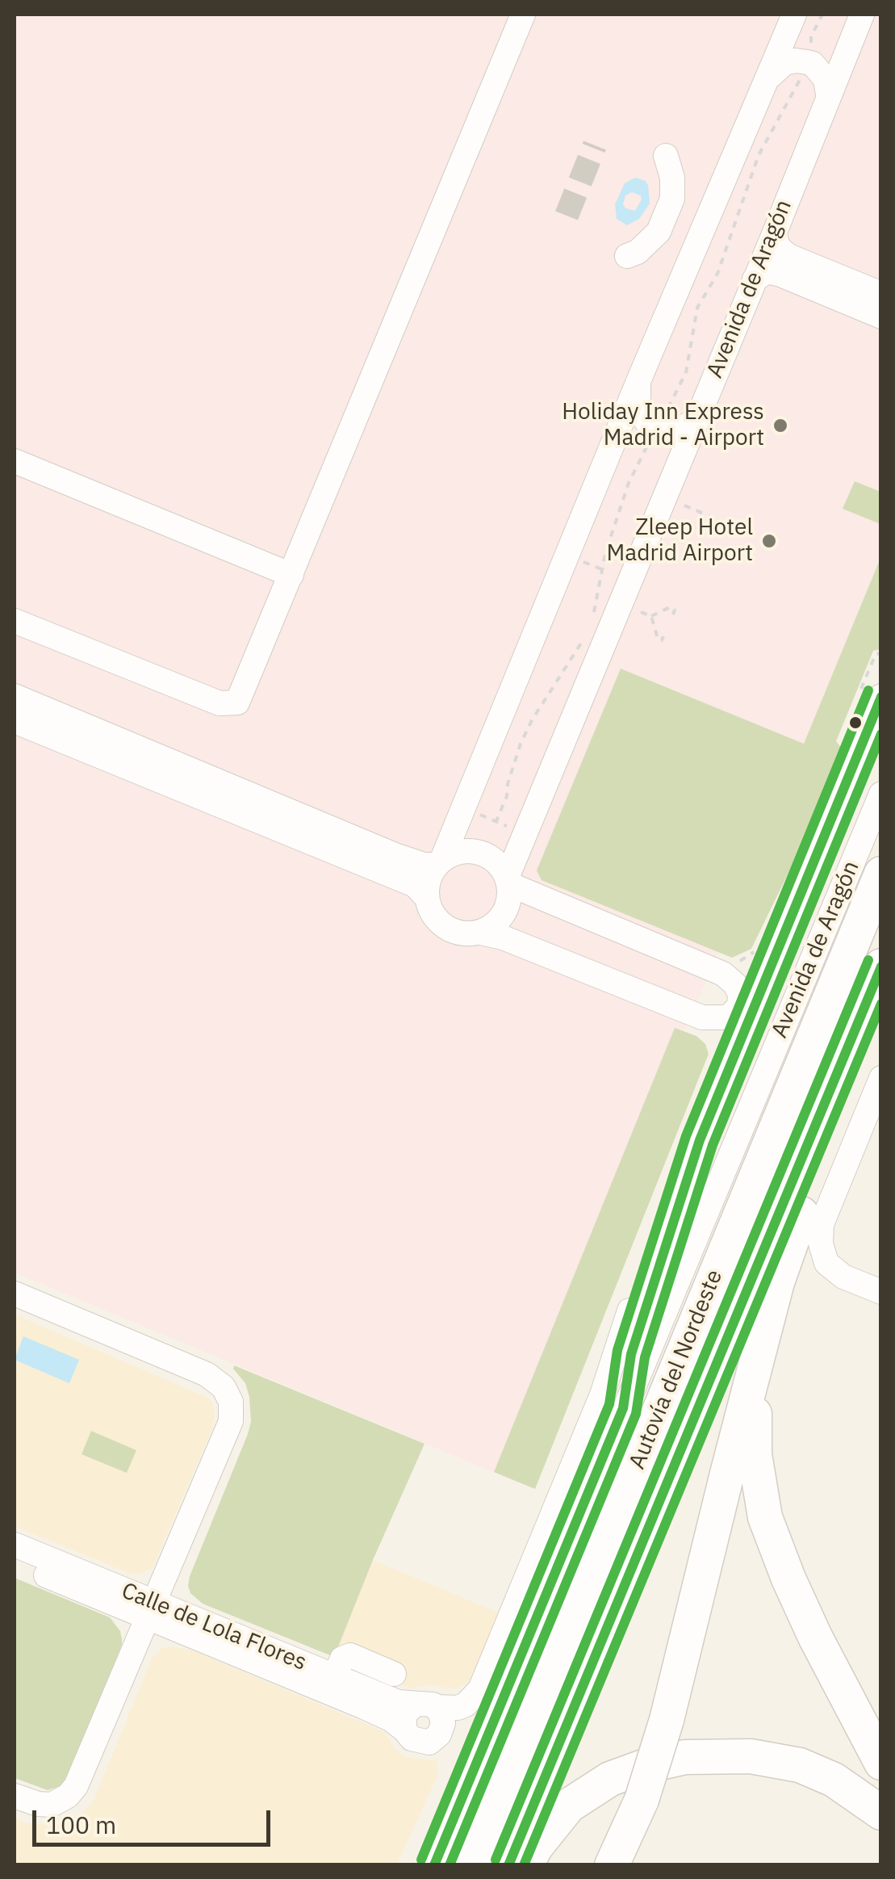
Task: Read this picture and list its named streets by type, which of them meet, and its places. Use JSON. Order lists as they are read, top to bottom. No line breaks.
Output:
{"streets":{"highway":["Autovía del Nordeste"],"street":["Avenida de Aragón","Calle de Lola Flores"]},"places":["Holiday Inn Express Madrid - Airport","Zleep Hotel Madrid Airport"],"scale_bar":"100 m"}
